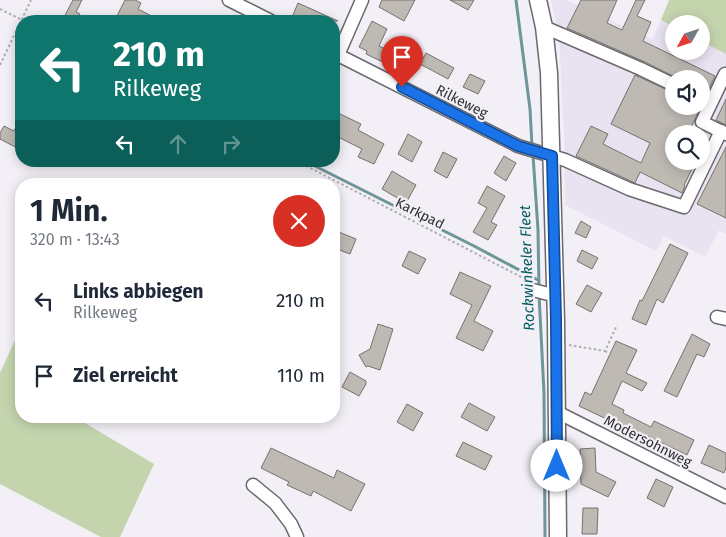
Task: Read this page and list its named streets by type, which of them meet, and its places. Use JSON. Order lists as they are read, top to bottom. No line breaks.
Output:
{"streets":{"street":["Rilkeweg","Modersohnweg"],"path":["Karkpad"]},"water":["Rockwinkeler Fleet"],"north":"bottom left","page":{"turn":["210 m","Rilkeweg"],"heading":["1 Min.","320 m · 13:43"],"list":[{"name":"Links abbiegen","note":"Rilkeweg","value":"210 m"},{"name":"Ziel erreicht","value":"110 m"}]}}
